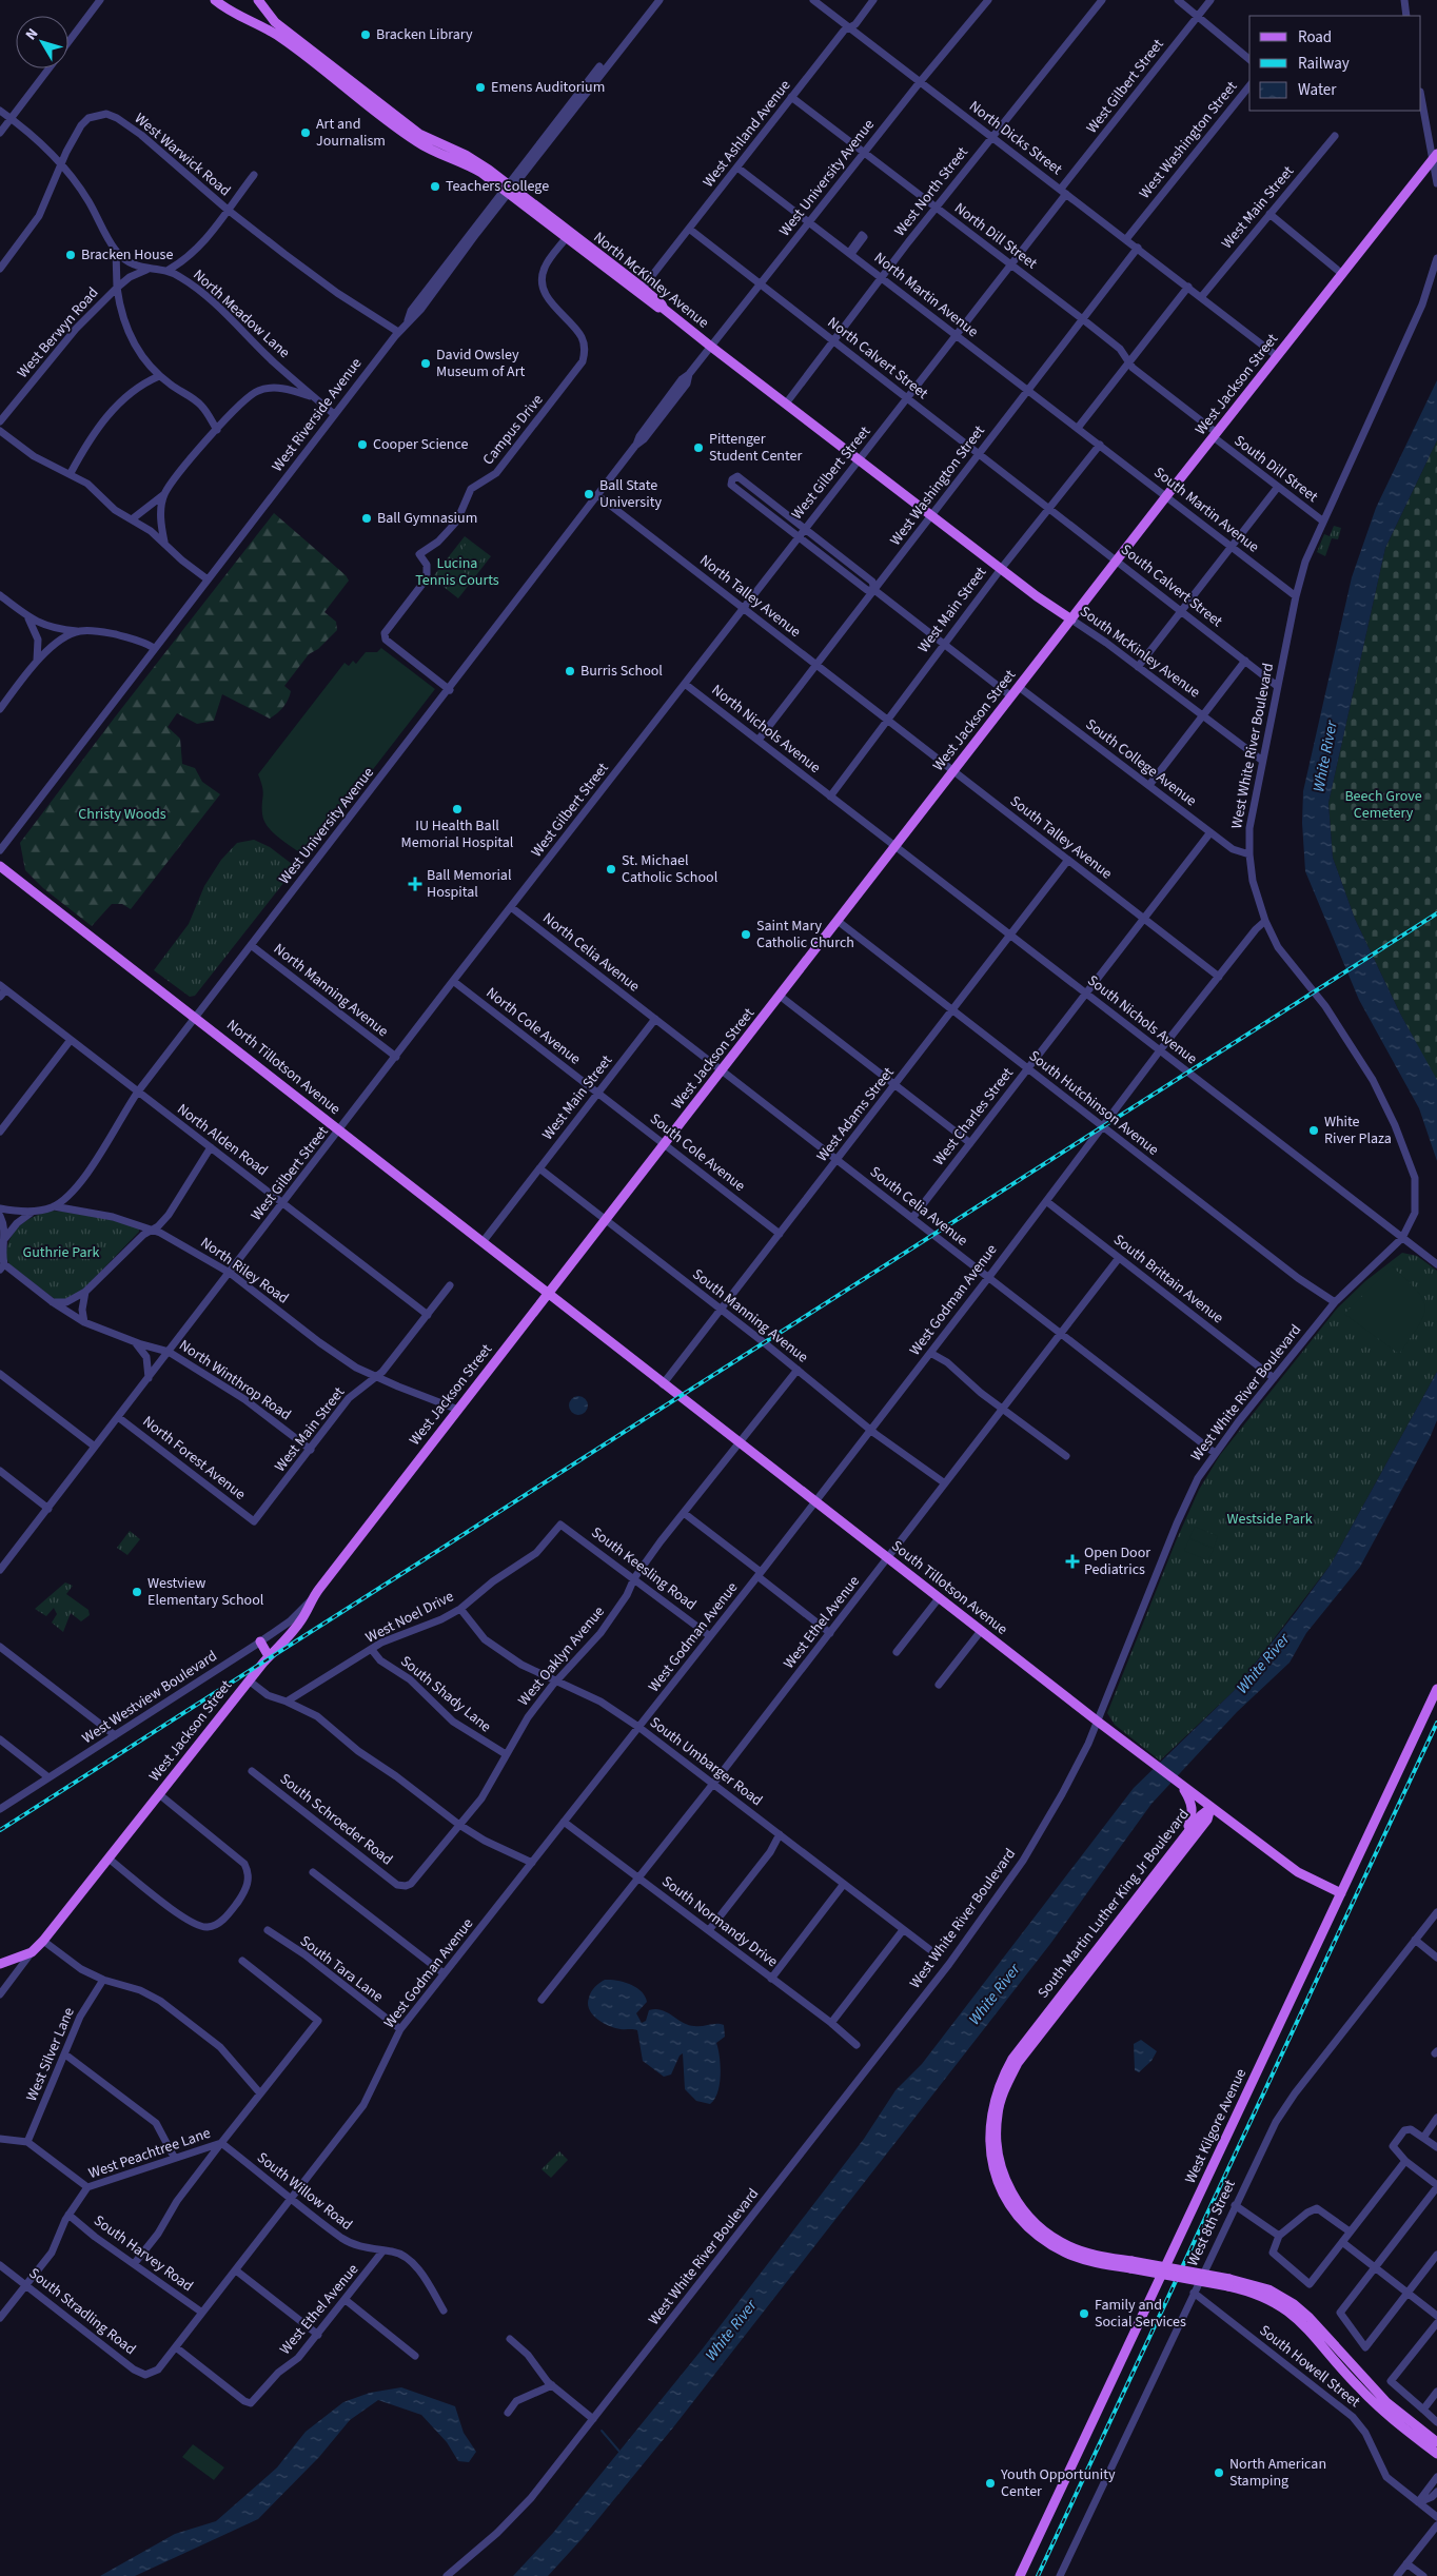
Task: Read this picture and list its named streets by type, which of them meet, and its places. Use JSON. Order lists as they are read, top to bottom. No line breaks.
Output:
{"streets":{"main road":["North McKinley Avenue","West Jackson Street","South McKinley Avenue","North Tillotson Avenue","South Tillotson Avenue","South Martin Luther King Jr Boulevard","West Kilgore Avenue"],"street":["West Gilbert Street","West Ashland Avenue","North Dicks Street","West Washington Street","West Warwick Road","West University Avenue","West North Street","West Main Street","North Dill Street","North Martin Avenue","North Meadow Lane","West Berwyn Road","North Calvert Street","West Riverside Avenue","Campus Drive","South Dill Street","South Martin Avenue","South Calvert Street","North Talley Avenue","North Nichols Avenue","West White River Boulevard","South College Avenue","South Talley Avenue","North Celia Avenue","North Manning Avenue","South Nichols Avenue","North Cole Avenue","South Hutchinson Avenue","West Adams Street","West Charles Street","North Alden Road","South Cole Avenue","South Celia Avenue","North Riley Road","South Brittain Avenue","West Godman Avenue","South Manning Avenue","North Winthrop Road","North Forest Avenue","South Keesling Road","West Noel Drive","West Ethel Avenue","West Oaklyn Avenue","South Shady Lane","West Westview Boulevard","South Umbarger Road","South Schroeder Road","South Normandy Drive","South Tara Lane","West Silver Lane","West Peachtree Lane","South Willow Road","West 8th Street","South Harvey Road","South Stradling Road","South Howell Street"]},"crossings":[["West Gilbert Street","North Dicks Street"],["West Gilbert Street","North Dill Street"],["West Gilbert Street","North McKinley Avenue"],["West Gilbert Street","North Martin Avenue"],["West Gilbert Street","North Calvert Street"],["West Gilbert Street","North Talley Avenue"],["West Gilbert Street","North Nichols Avenue"],["West Gilbert Street","North Celia Avenue"],["West Gilbert Street","North Manning Avenue"],["West Gilbert Street","North Cole Avenue"],["West Gilbert Street","North Tillotson Avenue"],["West Gilbert Street","North Alden Road"],["West Gilbert Street","North Riley Road"],["West Gilbert Street","North Winthrop Road"],["West Gilbert Street","North Forest Avenue"],["West Ashland Avenue","North Dicks Street"],["West Ashland Avenue","North Dill Street"],["West Ashland Avenue","North McKinley Avenue"],["West Ashland Avenue","North Martin Avenue"],["West Ashland Avenue","North Calvert Street"],["North Dicks Street","West Washington Street"],["North Dicks Street","West University Avenue"],["North Dicks Street","West North Street"],["North Dicks Street","West Main Street"],["North Dicks Street","West Jackson Street"],["West Washington Street","North Dill Street"],["West Washington Street","North McKinley Avenue"],["West Washington Street","North Martin Avenue"],["West Washington Street","North Calvert Street"],["West Washington Street","North Talley Avenue"],["West Washington Street","North Nichols Avenue"],["West Warwick Road","West Riverside Avenue"],["West University Avenue","North Dill Street"],["West University Avenue","North McKinley Avenue"],["West University Avenue","North Martin Avenue"],["West University Avenue","North Calvert Street"],["West University Avenue","Campus Drive"],["West University Avenue","North Talley Avenue"],["West University Avenue","North Manning Avenue"],["West University Avenue","North Tillotson Avenue"],["West University Avenue","North Alden Road"],["West University Avenue","North Riley Road"],["West North Street","North Dill Street"],["West North Street","North McKinley Avenue"],["West North Street","North Martin Avenue"],["West North Street","North Calvert Street"],["West Main Street","North McKinley Avenue"],["West Main Street","North Martin Avenue"],["West Main Street","North Calvert Street"],["West Main Street","South Martin Avenue"],["West Main Street","South Calvert Street"],["West Main Street","North Talley Avenue"],["West Main Street","South McKinley Avenue"],["West Main Street","North Nichols Avenue"],["West Main Street","South Talley Avenue"],["West Main Street","North Celia Avenue"],["West Main Street","South Nichols Avenue"],["West Main Street","North Cole Avenue"],["West Main Street","North Tillotson Avenue"],["West Main Street","North Alden Road"],["West Main Street","South Cole Avenue"],["West Main Street","South Celia Avenue"],["West Main Street","North Riley Road"],["West Main Street","South Manning Avenue"],["West Main Street","North Winthrop Road"],["West Main Street","North Forest Avenue"],["North Dill Street","South Dill Street"],["North McKinley Avenue","West Riverside Avenue"],["North McKinley Avenue","Campus Drive"],["North McKinley Avenue","South McKinley Avenue"],["North Martin Avenue","South Martin Avenue"],["North Meadow Lane","West Riverside Avenue"],["North Calvert Street","South Calvert Street"],["West Jackson Street","South Dill Street"],["West Jackson Street","South Martin Avenue"],["West Jackson Street","South Calvert Street"],["West Jackson Street","South McKinley Avenue"],["West Jackson Street","South College Avenue"],["West Jackson Street","South Talley Avenue"],["West Jackson Street","South Nichols Avenue"],["West Jackson Street","North Tillotson Avenue"],["West Jackson Street","South Hutchinson Avenue"],["West Jackson Street","South Cole Avenue"],["West Jackson Street","South Celia Avenue"],["West Jackson Street","North Riley Road"],["West Jackson Street","South Manning Avenue"],["West Jackson Street","South Tillotson Avenue"],["West Jackson Street","West Westview Boulevard"],["South Dill Street","West White River Boulevard"],["South Martin Avenue","West White River Boulevard"],["South Calvert Street","West White River Boulevard"],["North Talley Avenue","South Talley Avenue"],["South McKinley Avenue","West White River Boulevard"],["North Nichols Avenue","South Nichols Avenue"],["West White River Boulevard","South College Avenue"],["West White River Boulevard","South Nichols Avenue"],["West White River Boulevard","South Hutchinson Avenue"],["West White River Boulevard","South Celia Avenue"],["West White River Boulevard","South Brittain Avenue"],["West White River Boulevard","West Godman Avenue"],["West White River Boulevard","South Tillotson Avenue"],["South College Avenue","West Charles Street"],["South Talley Avenue","West Adams Street"],["South Talley Avenue","West Charles Street"],["South Talley Avenue","West Godman Avenue"],["North Celia Avenue","South Celia Avenue"],["South Nichols Avenue","West Adams Street"],["South Nichols Avenue","West Charles Street"],["South Nichols Avenue","West Godman Avenue"],["North Cole Avenue","South Cole Avenue"],["North Tillotson Avenue","South Tillotson Avenue"],["South Hutchinson Avenue","West Adams Street"],["South Hutchinson Avenue","West Charles Street"],["South Hutchinson Avenue","West Godman Avenue"],["West Adams Street","South Cole Avenue"],["West Adams Street","South Celia Avenue"],["West Adams Street","South Manning Avenue"],["West Adams Street","South Tillotson Avenue"],["West Charles Street","South Celia Avenue"],["South Celia Avenue","West Godman Avenue"],["South Celia Avenue","West Ethel Avenue"],["South Brittain Avenue","West Godman Avenue"],["South Brittain Avenue","West Ethel Avenue"],["West Godman Avenue","South Manning Avenue"],["West Godman Avenue","South Keesling Road"],["West Godman Avenue","South Tillotson Avenue"],["West Godman Avenue","West Ethel Avenue"],["West Godman Avenue","South Umbarger Road"],["West Godman Avenue","South Normandy Drive"],["West Godman Avenue","South Tara Lane"],["West Godman Avenue","South Willow Road"],["West Godman Avenue","South Harvey Road"],["West Godman Avenue","South Stradling Road"],["South Manning Avenue","West Ethel Avenue"],["South Keesling Road","West Noel Drive"],["South Keesling Road","West Oaklyn Avenue"],["South Tillotson Avenue","West Ethel Avenue"],["South Tillotson Avenue","West Oaklyn Avenue"],["West Noel Drive","South Shady Lane"],["West Noel Drive","South Umbarger Road"],["West Ethel Avenue","South Umbarger Road"],["West Ethel Avenue","South Normandy Drive"],["West Ethel Avenue","South Willow Road"],["West Oaklyn Avenue","South Shady Lane"],["West Oaklyn Avenue","South Umbarger Road"],["West Oaklyn Avenue","South Schroeder Road"],["West Peachtree Lane","South Willow Road"],["West Peachtree Lane","South Harvey Road"],["West Peachtree Lane","South Stradling Road"],["West 8th Street","South Howell Street"]],"water":["White River"],"parks":["Lucina Tennis Courts","Beech Grove Cemetery","Christy Woods","Guthrie Park","Westside Park"],"places":{"other":["Bracken Library","Emens Auditorium","Art and Journalism","Teachers College","Bracken House","David Owsley Museum of Art","Cooper Science","Pittenger Student Center","Ball State University","Ball Gymnasium","Burris School","IU Health Ball Memorial Hospital","St. Michael Catholic School","Saint Mary Catholic Church","White River Plaza","Westview Elementary School","Family and Social Services","North American Stamping","Youth Opportunity Center"],"health":["Ball Memorial Hospital","Open Door Pediatrics"]},"legend":["Road","Railway","Water"],"north":"top left"}
